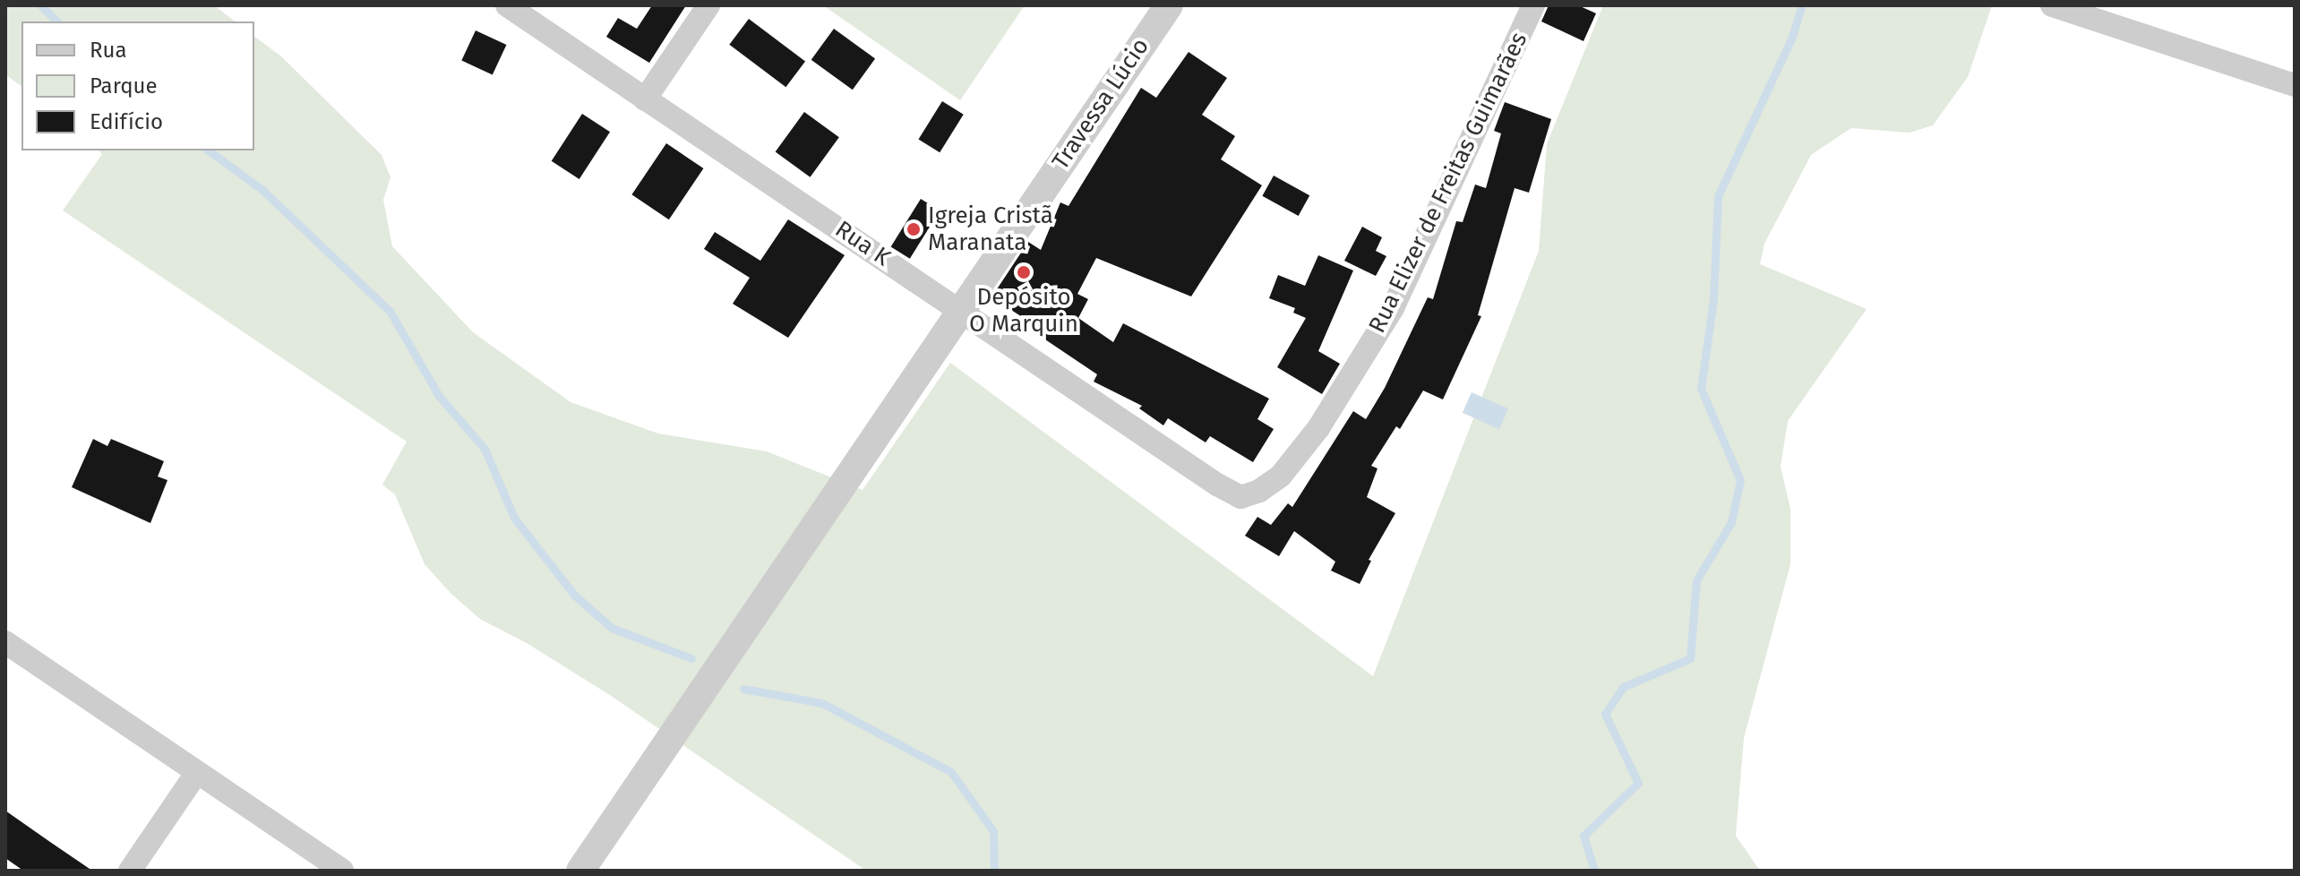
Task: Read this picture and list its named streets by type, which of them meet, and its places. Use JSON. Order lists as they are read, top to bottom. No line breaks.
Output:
{"streets":{"street":["Travessa Lúcio","Rua Elizer de Freitas Guimarães","Rua K"]},"crossings":[["Travessa Lúcio","Rua K"],["Rua Elizer de Freitas Guimarães","Rua K"]],"places":["Igreja Cristã Maranata","Depósito O Marquin"],"legend":["Rua","Parque","Edifício"]}
